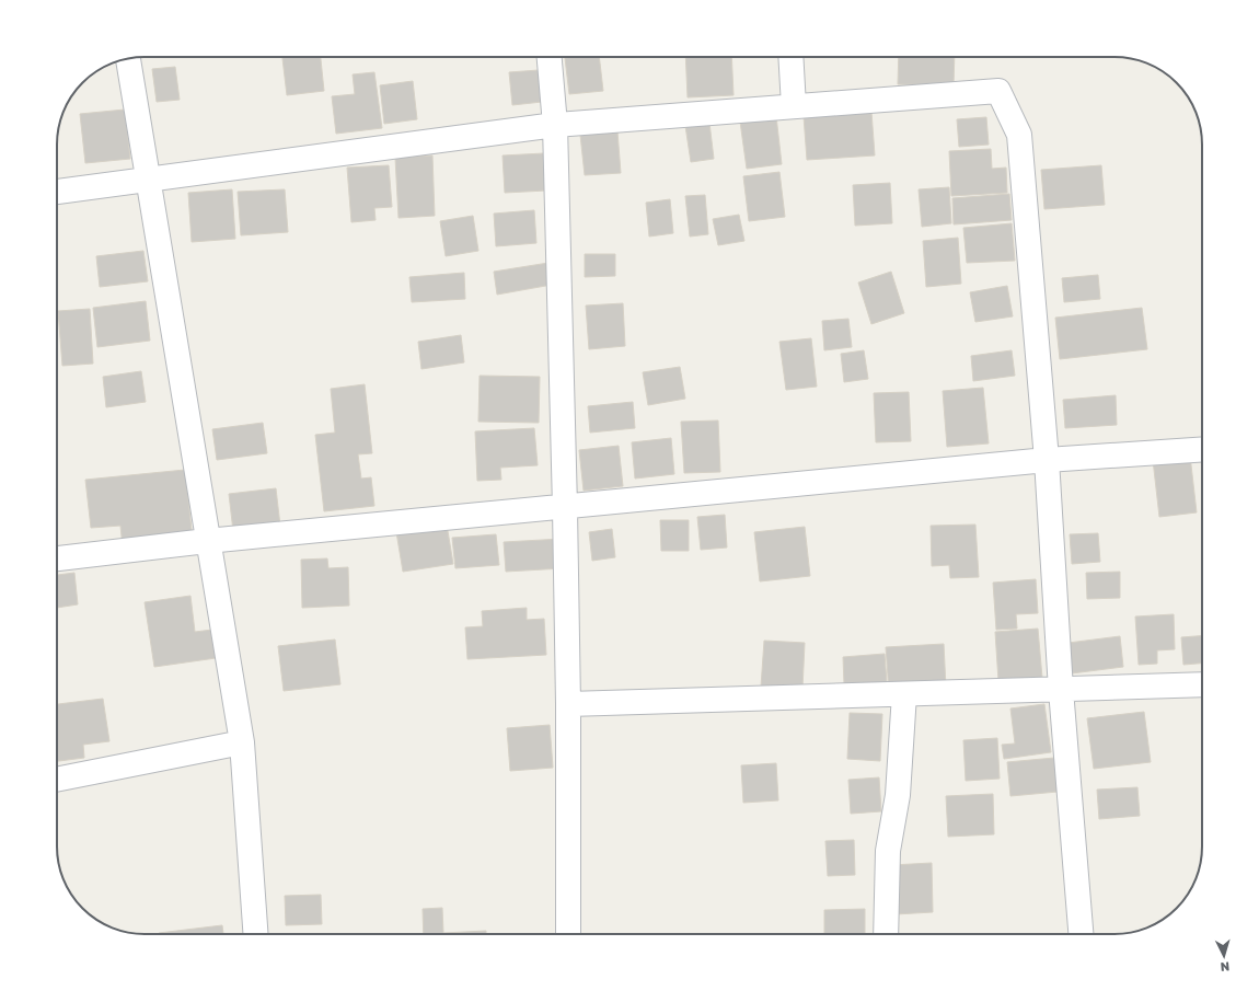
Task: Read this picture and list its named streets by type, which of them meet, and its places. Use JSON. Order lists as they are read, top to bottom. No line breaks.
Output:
{"north":"bottom"}
